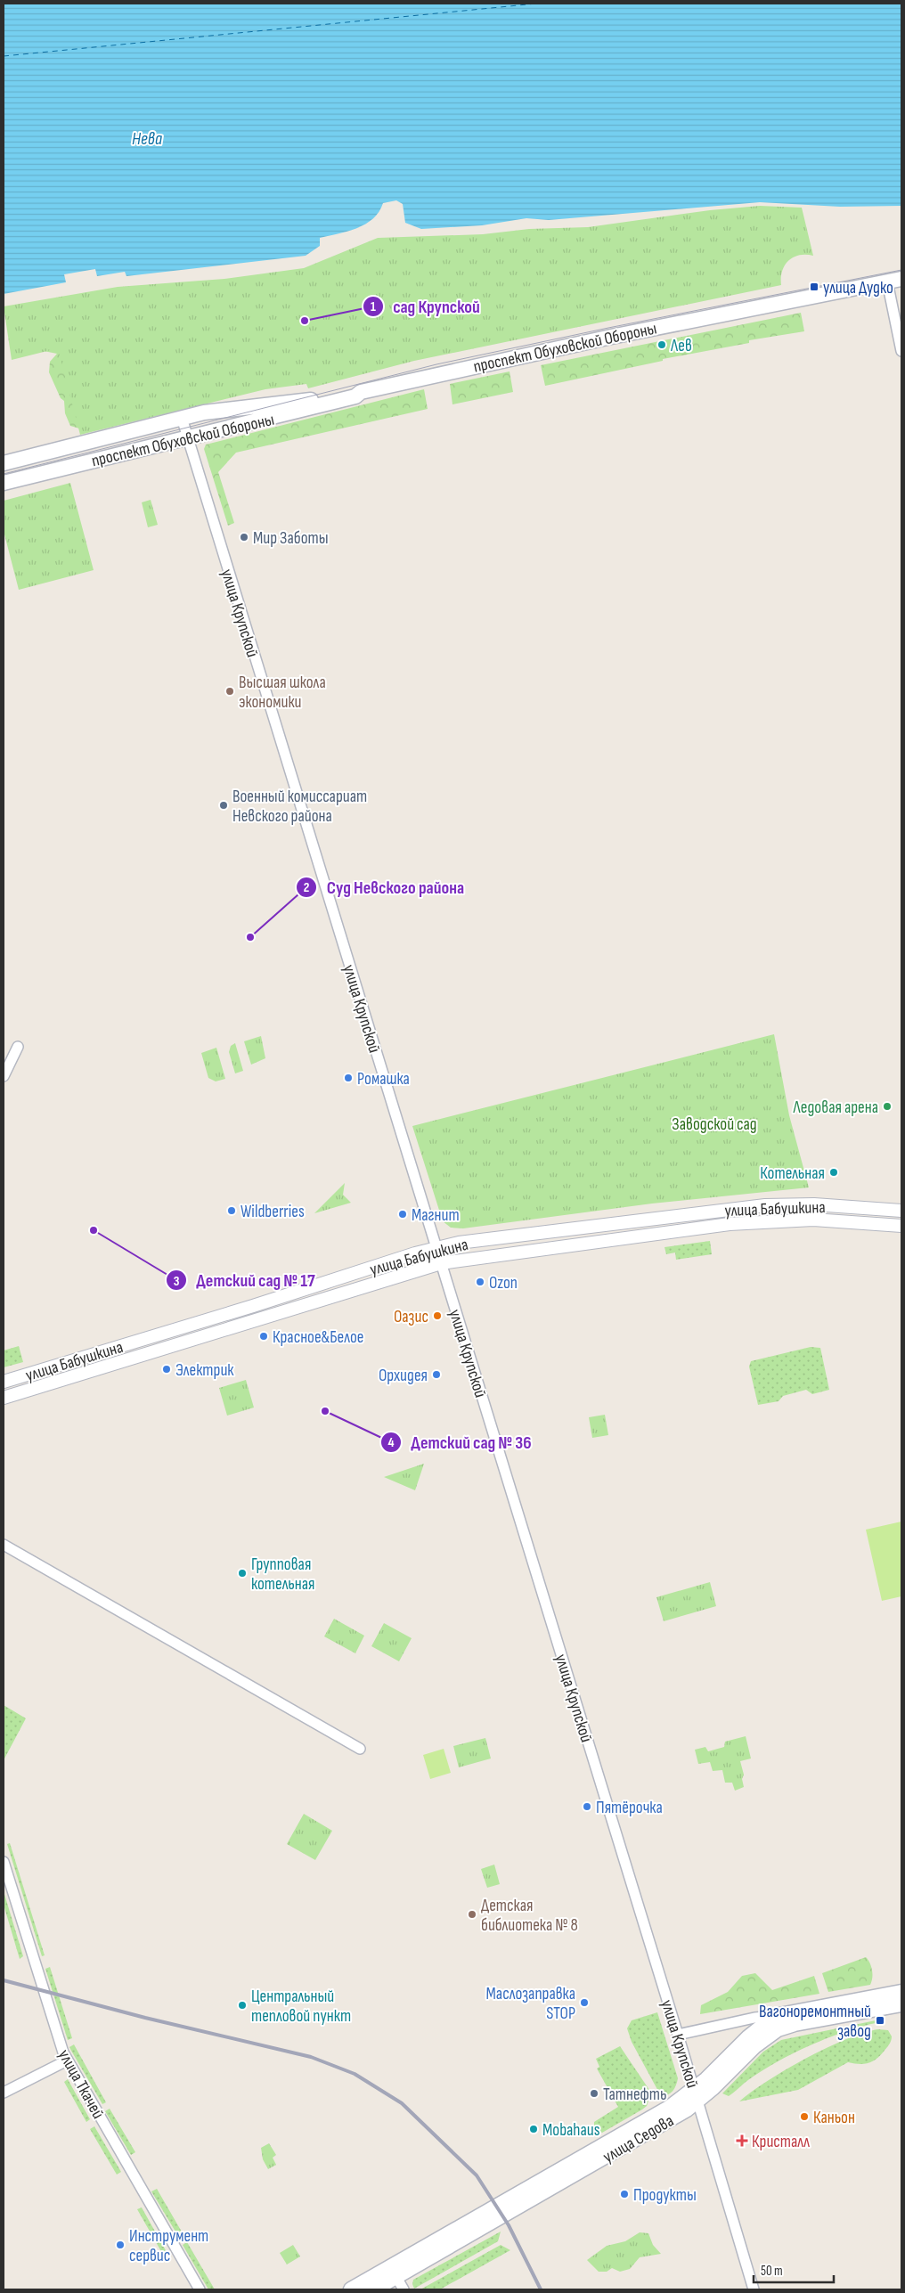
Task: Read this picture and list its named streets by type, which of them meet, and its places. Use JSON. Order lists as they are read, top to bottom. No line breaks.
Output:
{"streets":{"main road":["проспект Обуховской Обороны","улица Седова"],"street":["улица Крупской","улица Бабушкина","улица Ткачей"]},"crossings":[["проспект Обуховской Обороны","улица Крупской"],["улица Крупской","улица Бабушкина"],["улица Крупской","улица Седова"]],"water":["Нева"],"parks":["Заводской сад"],"places":{"transit":["улица Дудко","Вагоноремонтный завод"],"other":["сад Крупской","Лев","Мир Заботы","Высшая школа экономики","Военный комиссариат Невского района","Суд Невского района","Ромашка","Ледовая арена","Котельная","Wildberries","Магнит","Детский сад № 17","Ozon","Оазис","Красное&Белое","Электрик","Орхидея","Детский сад № 36","Групповая котельная","Пятёрочка","Детская библиотека № 8","Маслозаправка STOP","Центральный тепловой пункт","Татнефть","Каньон","Mobahaus","Продукты","Инструмент сервис"],"health":["Кристалл"]},"scale_bar":"50 m"}
